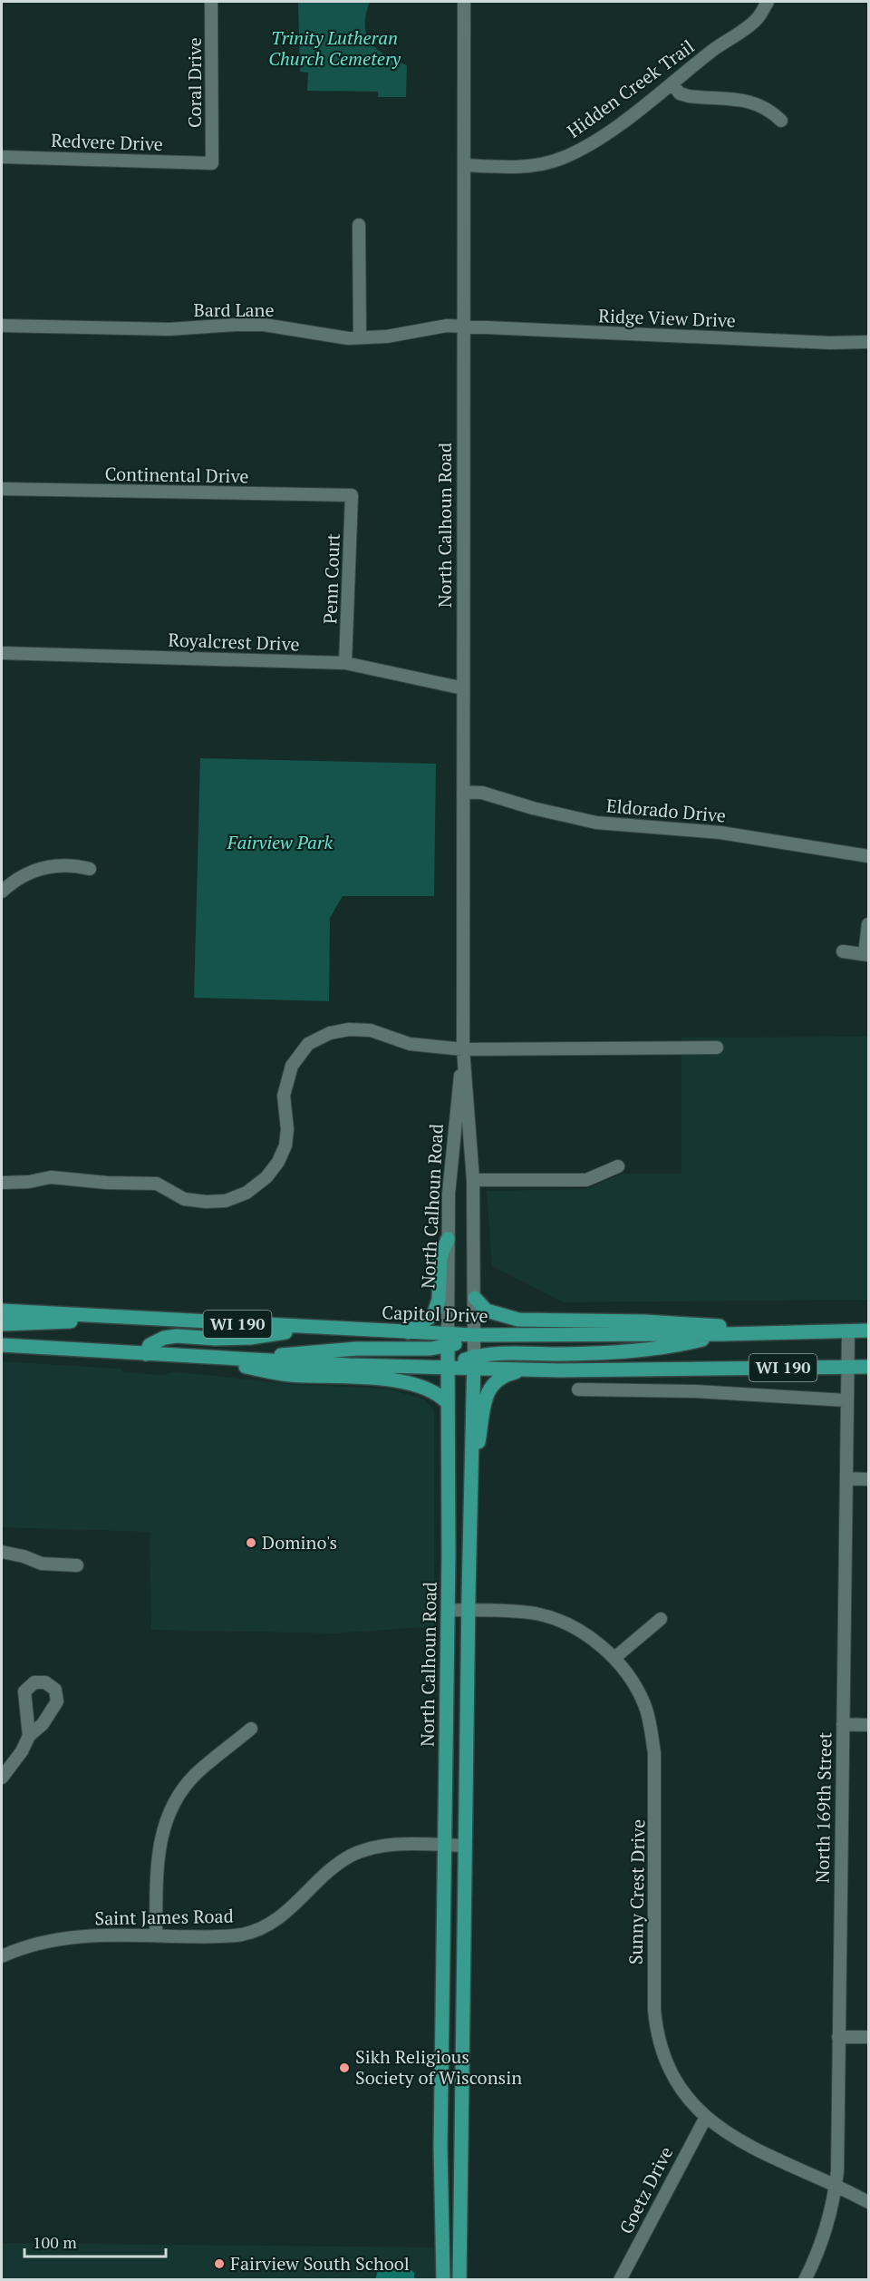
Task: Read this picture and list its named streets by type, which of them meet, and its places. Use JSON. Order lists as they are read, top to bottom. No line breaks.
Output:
{"streets":{"main road":["North Calhoun Road","Capitol Drive","WI 190"],"street":["Coral Drive","Hidden Creek Trail","Redvere Drive","Bard Lane","Ridge View Drive","Continental Drive","Penn Court","Royalcrest Drive","Eldorado Drive","North 169th Street","Sunny Crest Drive","Saint James Road","Goetz Drive"]},"crossings":[["Coral Drive","Redvere Drive"],["Hidden Creek Trail","North Calhoun Road"],["Bard Lane","Ridge View Drive"],["Bard Lane","North Calhoun Road"],["Ridge View Drive","North Calhoun Road"],["Continental Drive","Penn Court"],["North Calhoun Road","Royalcrest Drive"],["North Calhoun Road","Eldorado Drive"],["North Calhoun Road","Capitol Drive"],["North Calhoun Road","WI 190"],["North Calhoun Road","Sunny Crest Drive"],["North Calhoun Road","Saint James Road"],["Penn Court","Royalcrest Drive"],["Capitol Drive","North 169th Street"],["WI 190","North 169th Street"],["North 169th Street","Sunny Crest Drive"],["Sunny Crest Drive","Goetz Drive"]],"parks":["Trinity Lutheran Church Cemetery","Fairview Park"],"places":["Domino's","Sikh Religious Society of Wisconsin","Fairview South School"],"scale_bar":"100 m"}
